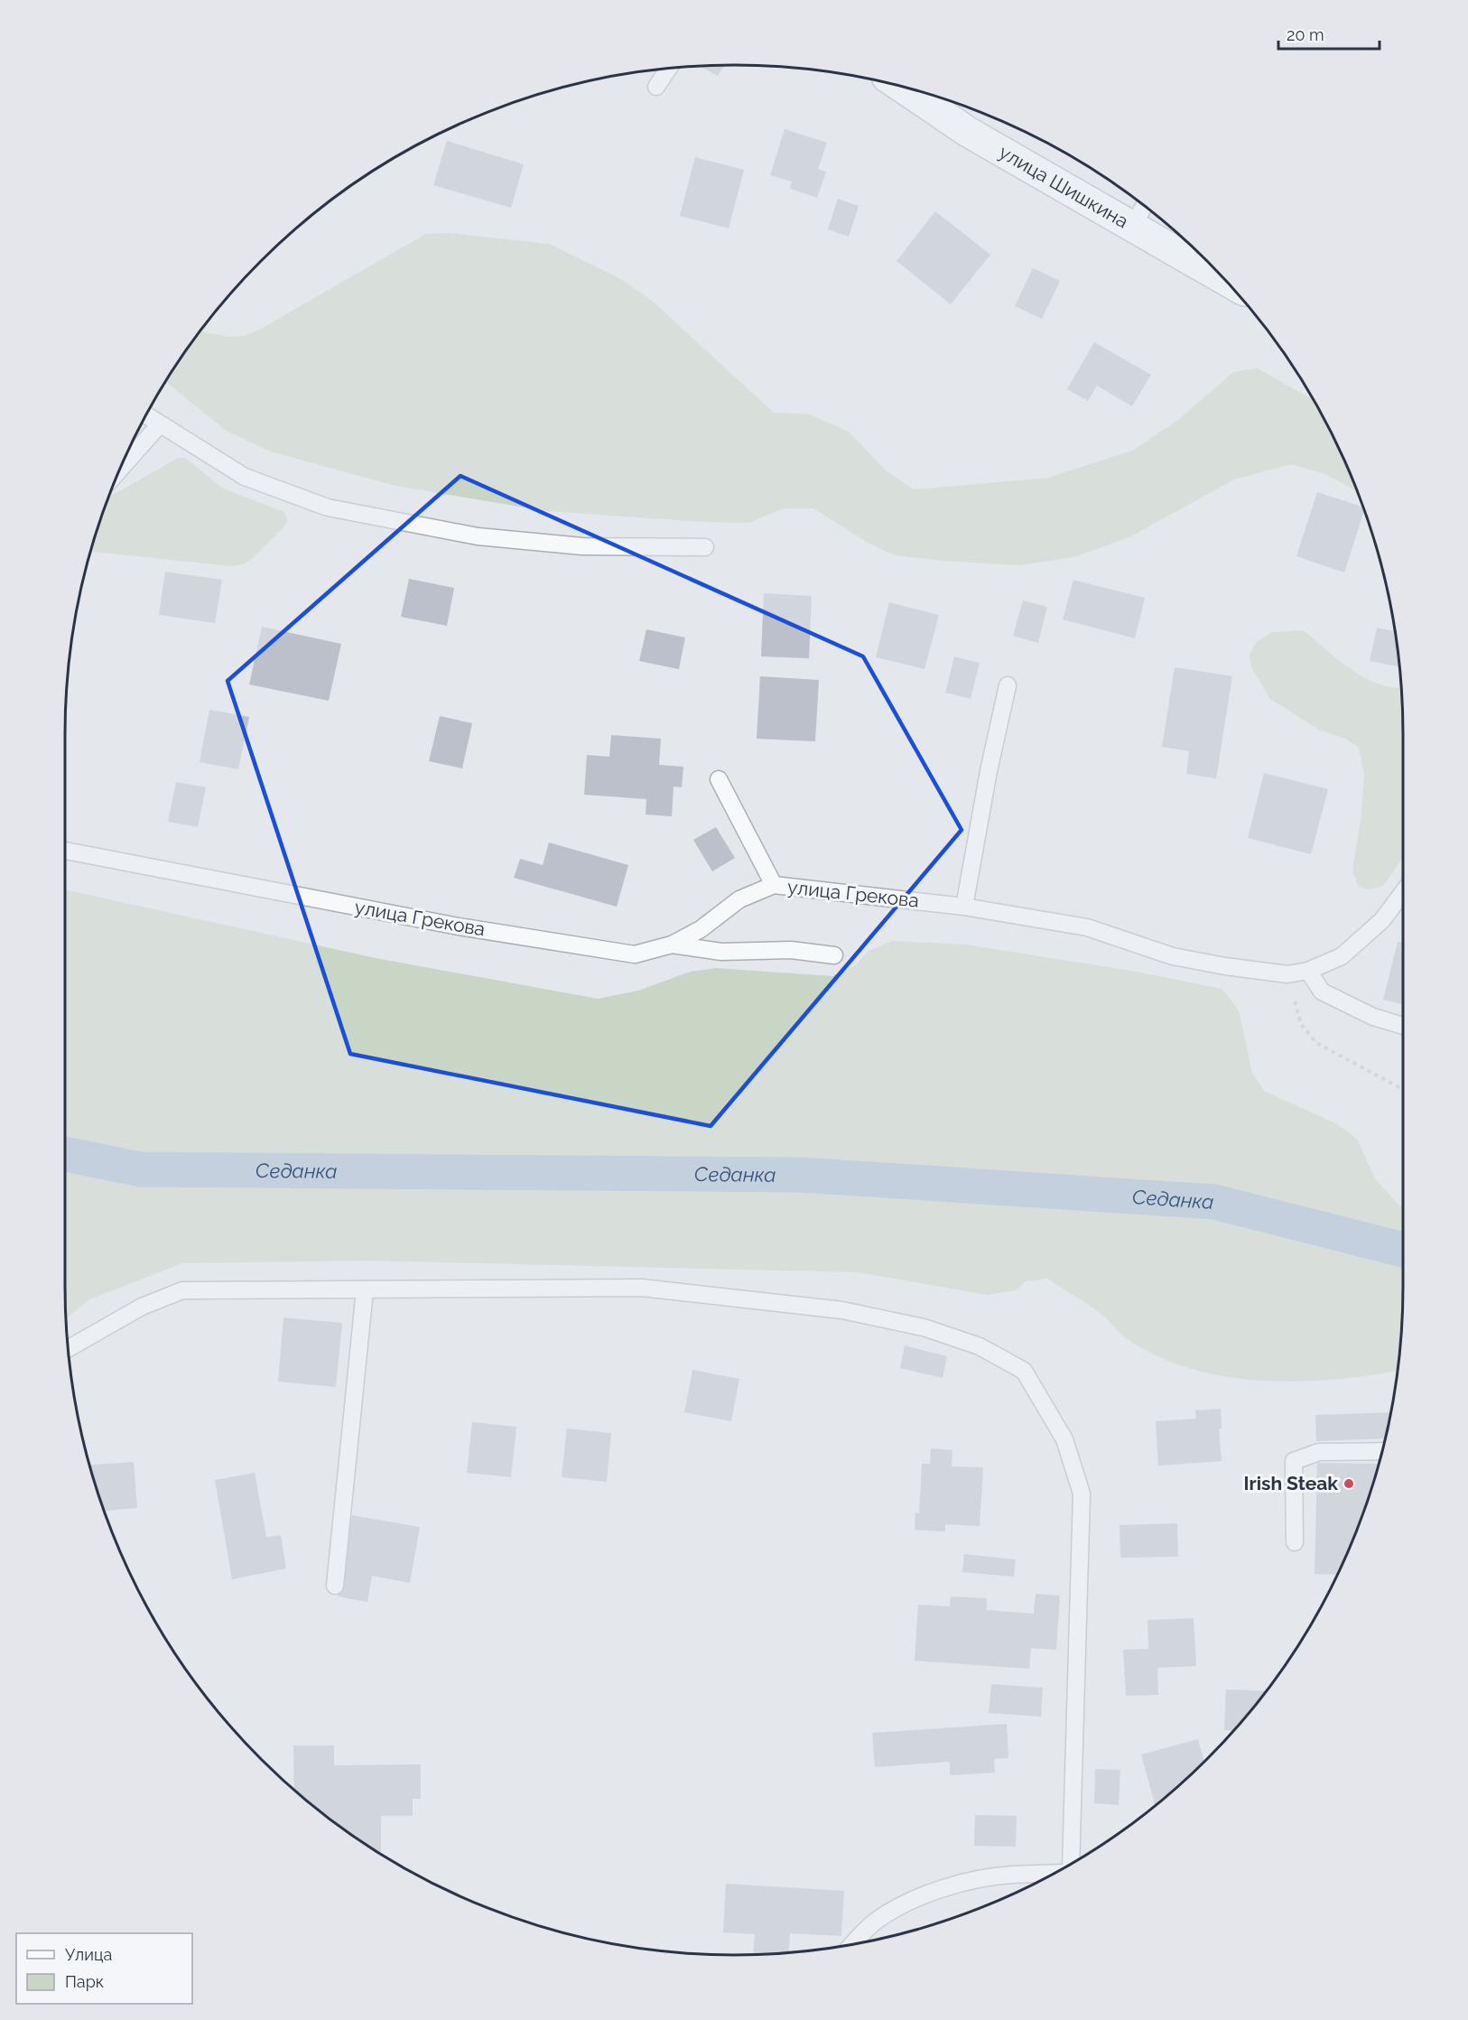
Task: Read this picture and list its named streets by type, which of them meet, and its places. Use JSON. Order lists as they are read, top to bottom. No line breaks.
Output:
{"streets":{"street":["улица Шишкина"],"lane":["улица Грекова"]},"water":["Седанка"],"places":["Irish Steak"],"legend":["Улица","Парк"],"scale_bar":"20 m"}
